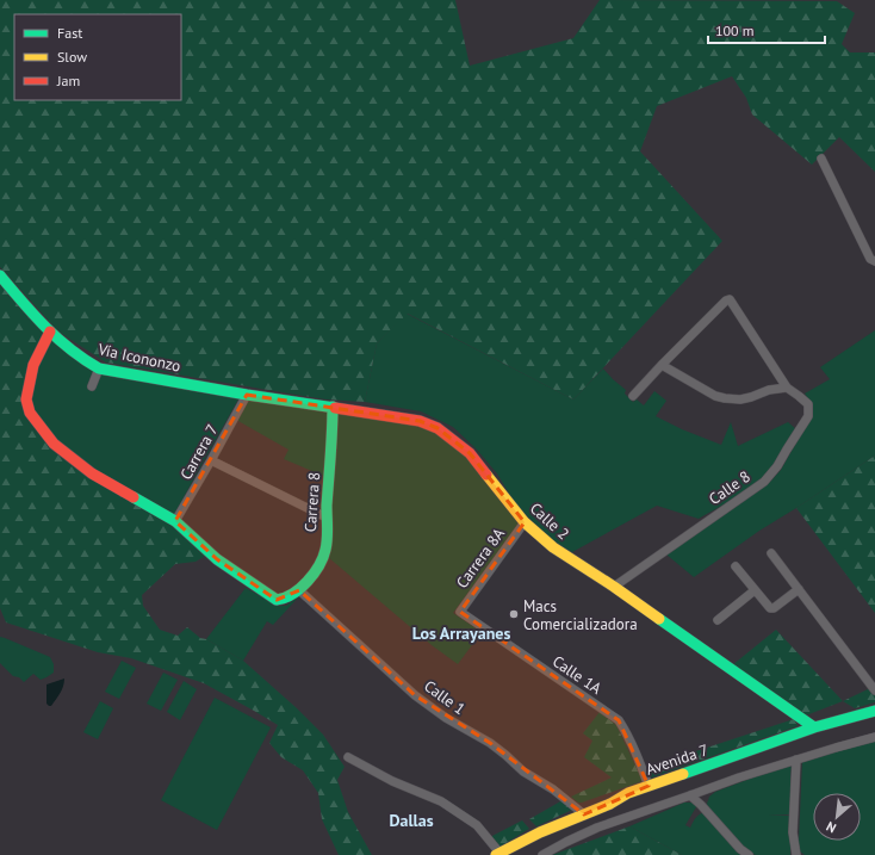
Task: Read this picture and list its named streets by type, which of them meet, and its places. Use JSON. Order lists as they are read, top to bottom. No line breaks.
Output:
{"streets":{"main road":["Vía Icononzo","Carrera 8","Calle 2","Avenida 7"],"street":["Carrera 7","Calle 8","Carrera 8A","Calle 1A","Calle 1"]},"crossings":[["Vía Icononzo","Carrera 7"],["Vía Icononzo","Calle 2"],["Carrera 7","Calle 2"],["Calle 8","Calle 2"],["Carrera 8","Calle 2"],["Carrera 8","Calle 1"],["Calle 2","Carrera 8A"],["Calle 2","Avenida 7"],["Carrera 8A","Calle 1A"],["Calle 1A","Avenida 7"],["Calle 1","Avenida 7"]],"districts":["Los Arrayanes","Dallas"],"places":["Macs Comercializadora"],"legend":["Fast","Slow","Jam"],"scale_bar":"100 m","north":"bottom left"}
